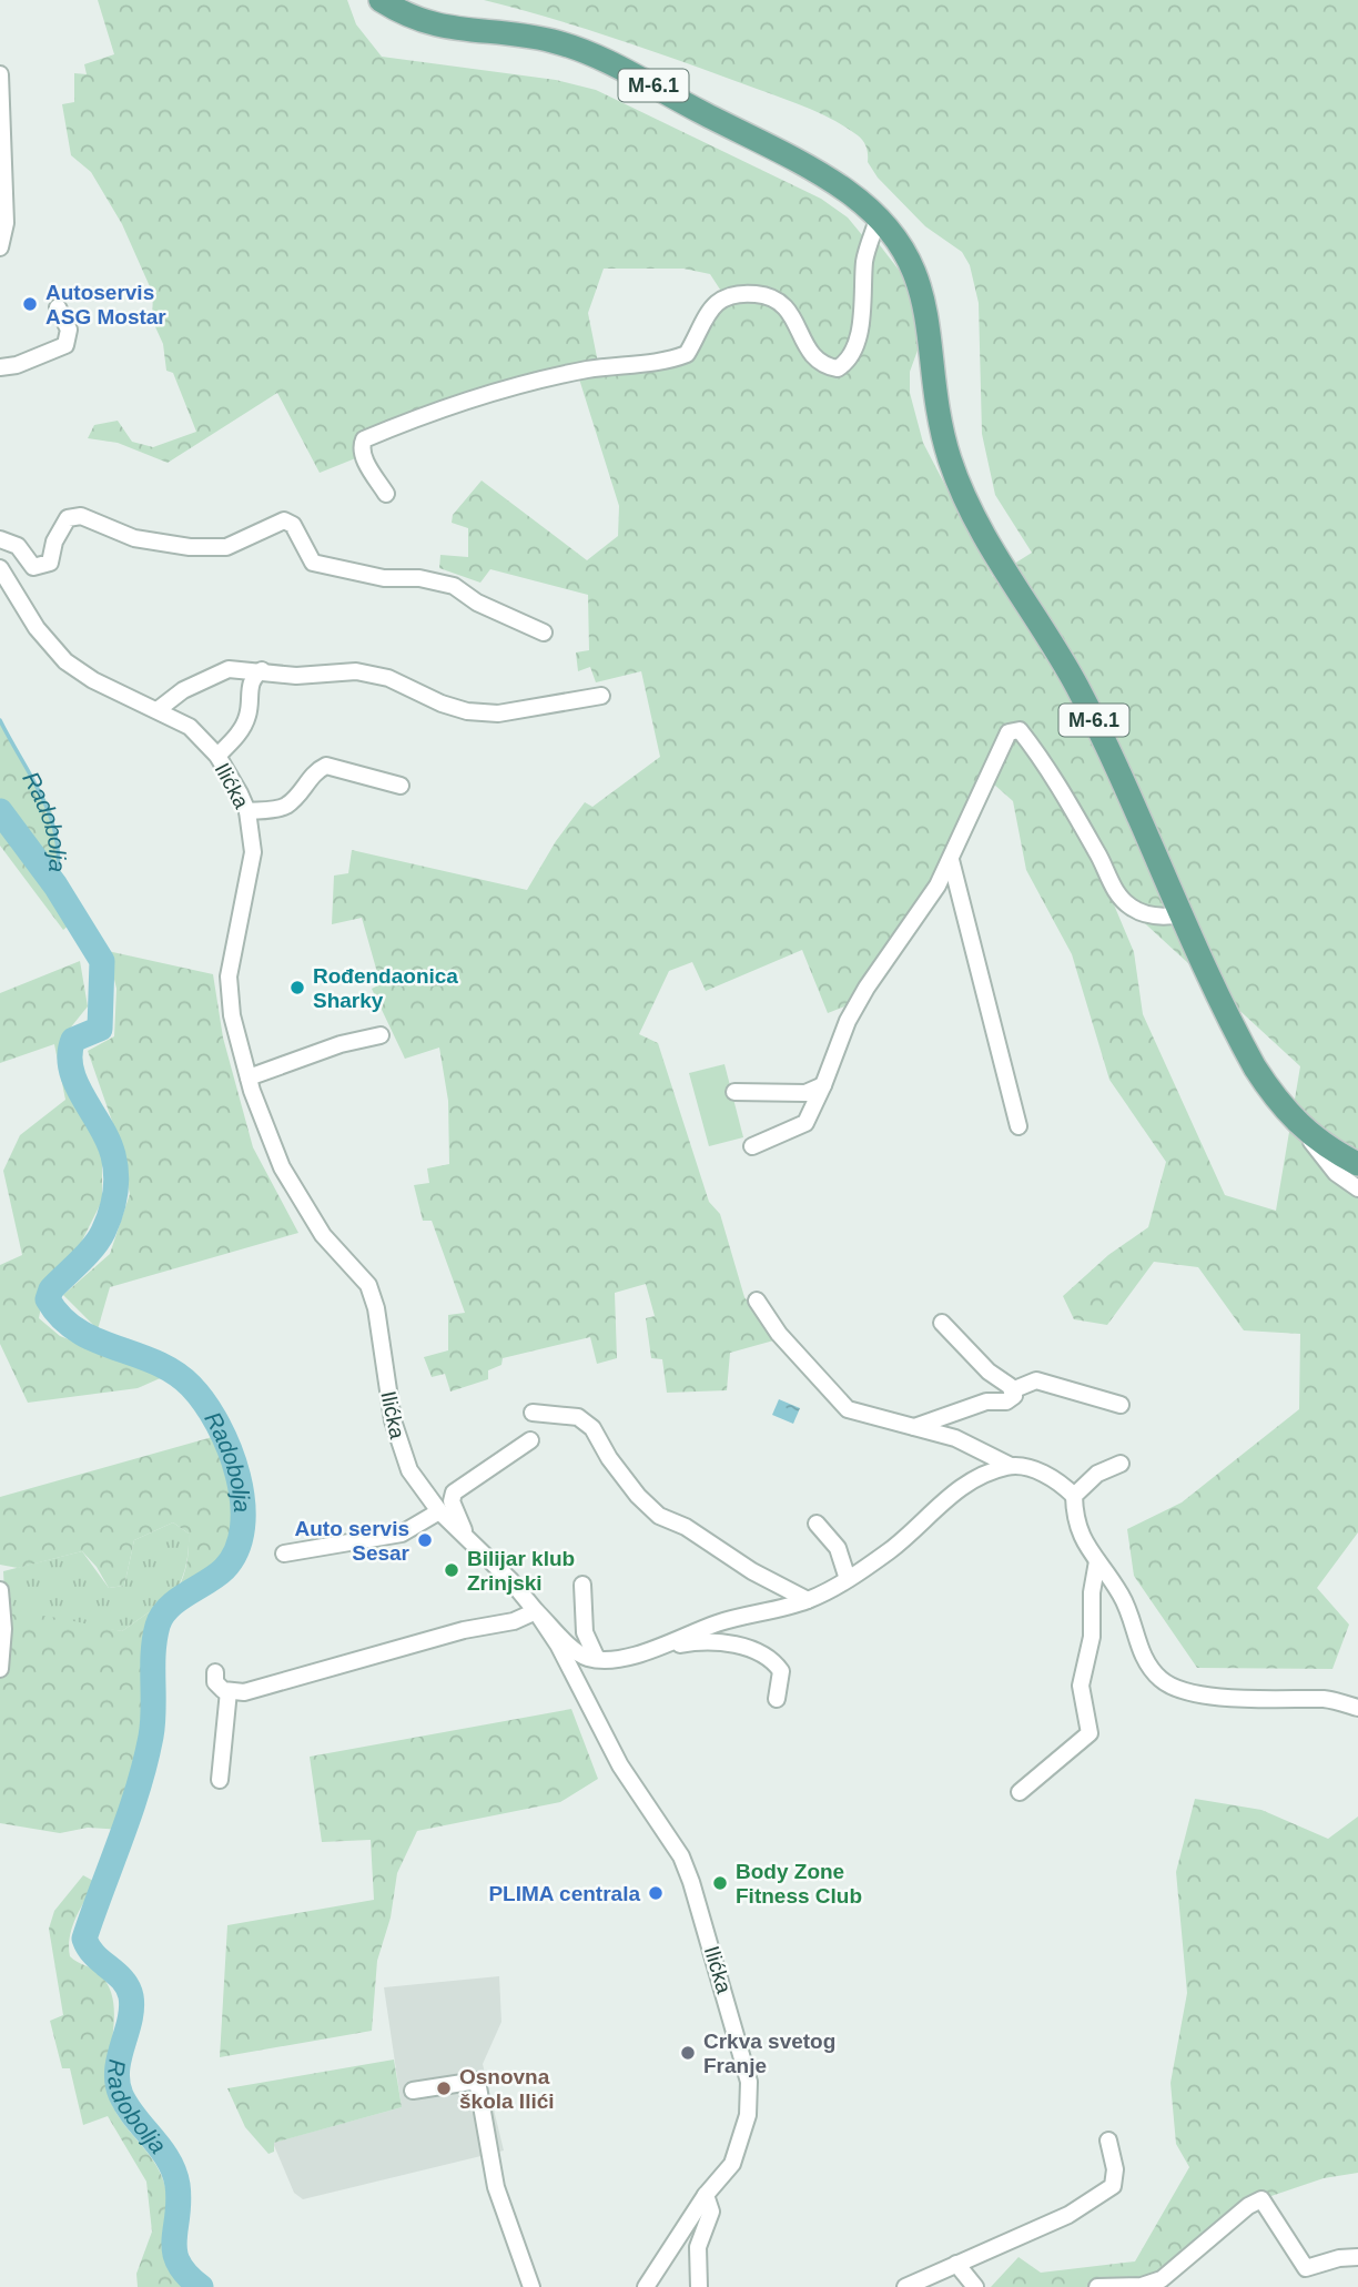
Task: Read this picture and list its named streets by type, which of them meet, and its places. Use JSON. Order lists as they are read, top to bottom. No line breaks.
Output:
{"streets":{"main road":["M-6.1"],"street":["Ilićka"]},"water":["Radobolja"],"places":["Autoservis ASG Mostar","Rođendaonica Sharky","Auto servis Sesar","Bilijar klub Zrinjski","Body Zone Fitness Club","PLIMA centrala","Crkva svetog Franje","Osnovna škola Ilići"]}
